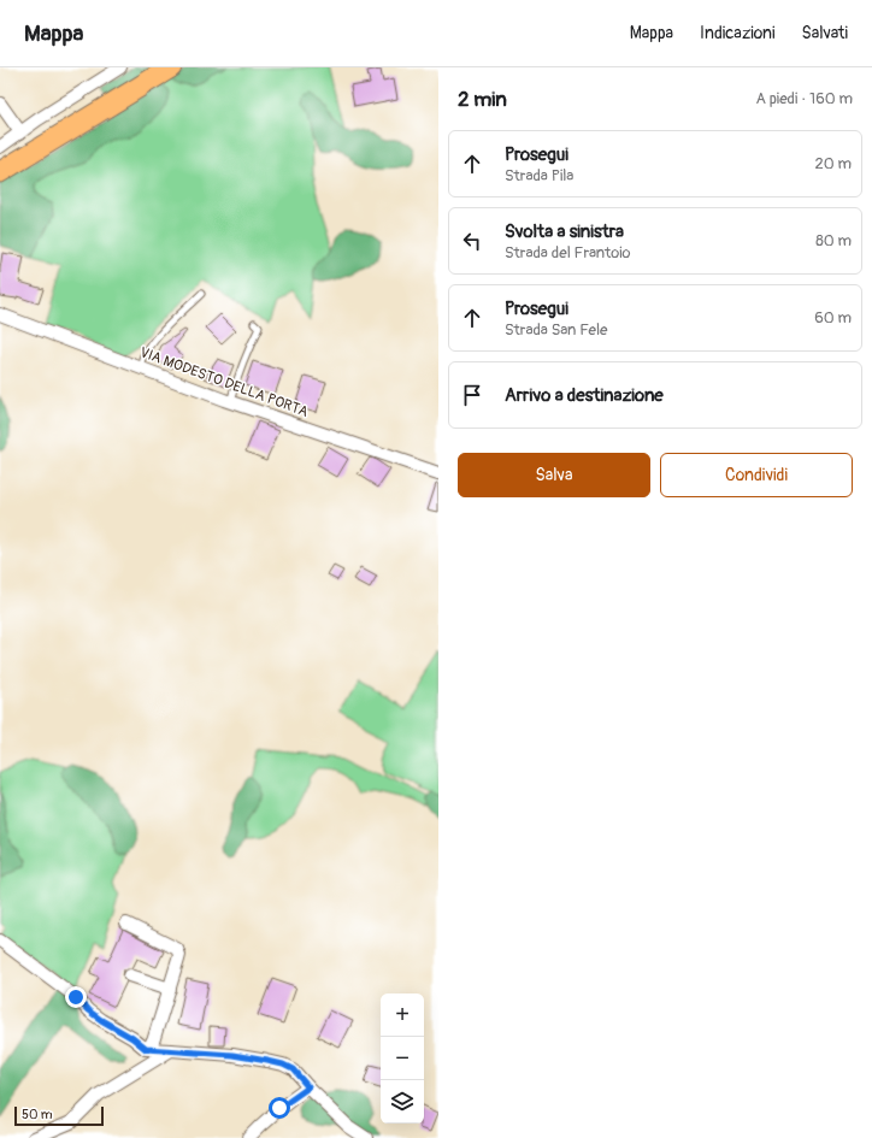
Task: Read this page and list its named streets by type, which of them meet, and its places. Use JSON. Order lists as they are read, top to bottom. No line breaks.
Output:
{"streets":{"street":["VIA MODESTO DELLA PORTA"]},"scale_bar":"50 m","page":{"header":"Mappa","nav":["Mappa","Indicazioni","Salvati"],"heading":["2 min","A piedi · 160 m"],"list":[["Prosegui","Strada Pila","20 m"],["Svolta a sinistra","Strada del Frantoio","80 m"],["Prosegui","Strada San Fele","60 m"],"Arrivo a destinazione"],"buttons":["Salva","Condividi"],"map_buttons":["+","−"],"scale":"50 m"}}
